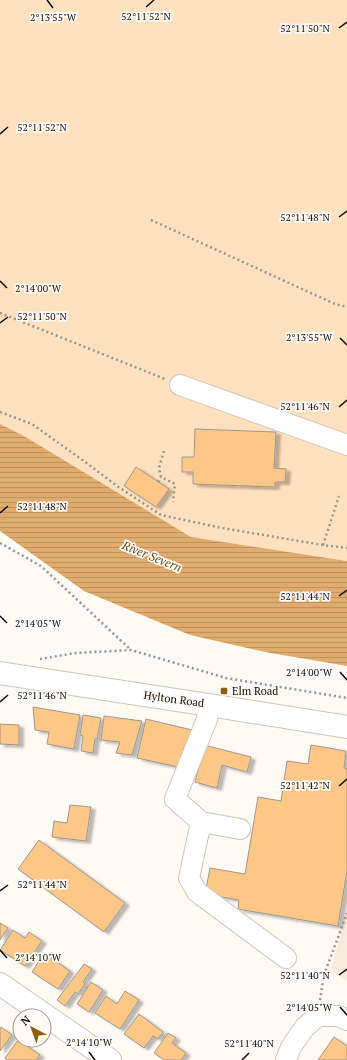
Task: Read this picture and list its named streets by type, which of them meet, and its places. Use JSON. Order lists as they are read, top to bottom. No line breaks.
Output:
{"streets":{"main road":["Hylton Road"]},"water":["River Severn"],"places":{"transit":["Elm Road"]},"north":"top left","coordinates":["52°11'52\"N","2°13'55\"W","52°11'50\"N","52°11'48\"N","2°14'00\"W","52°11'46\"N","52°11'44\"N","2°14'05\"W","52°11'42\"N","2°14'10\"W","52°11'40\"N"]}
